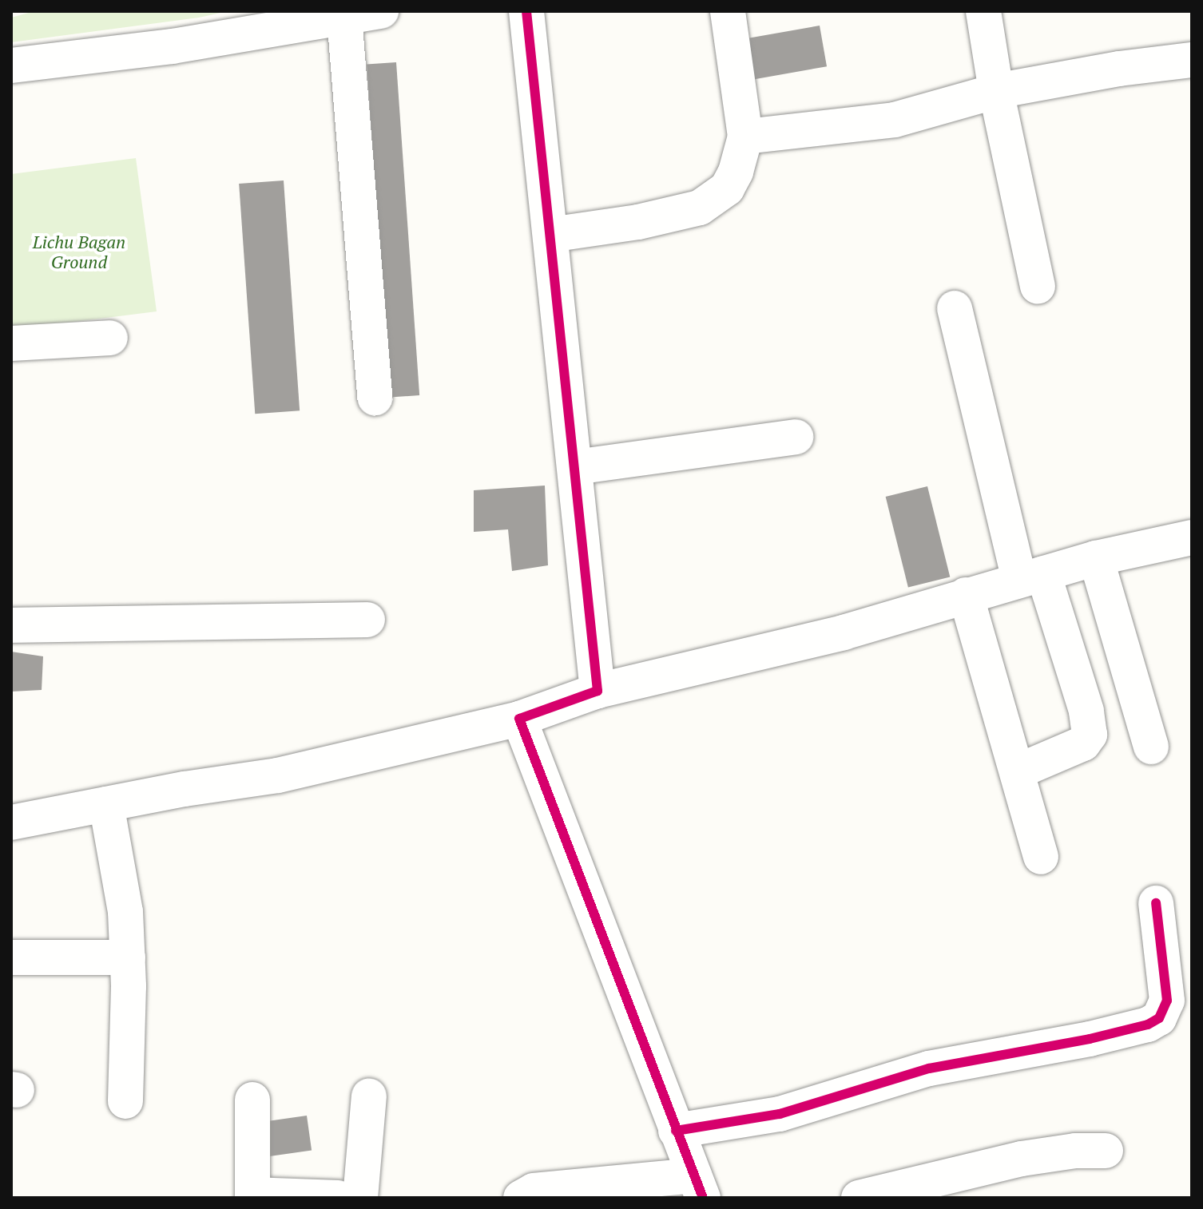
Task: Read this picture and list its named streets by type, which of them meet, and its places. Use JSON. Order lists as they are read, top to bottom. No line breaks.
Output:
{"parks":["Lichu Bagan Ground"]}
